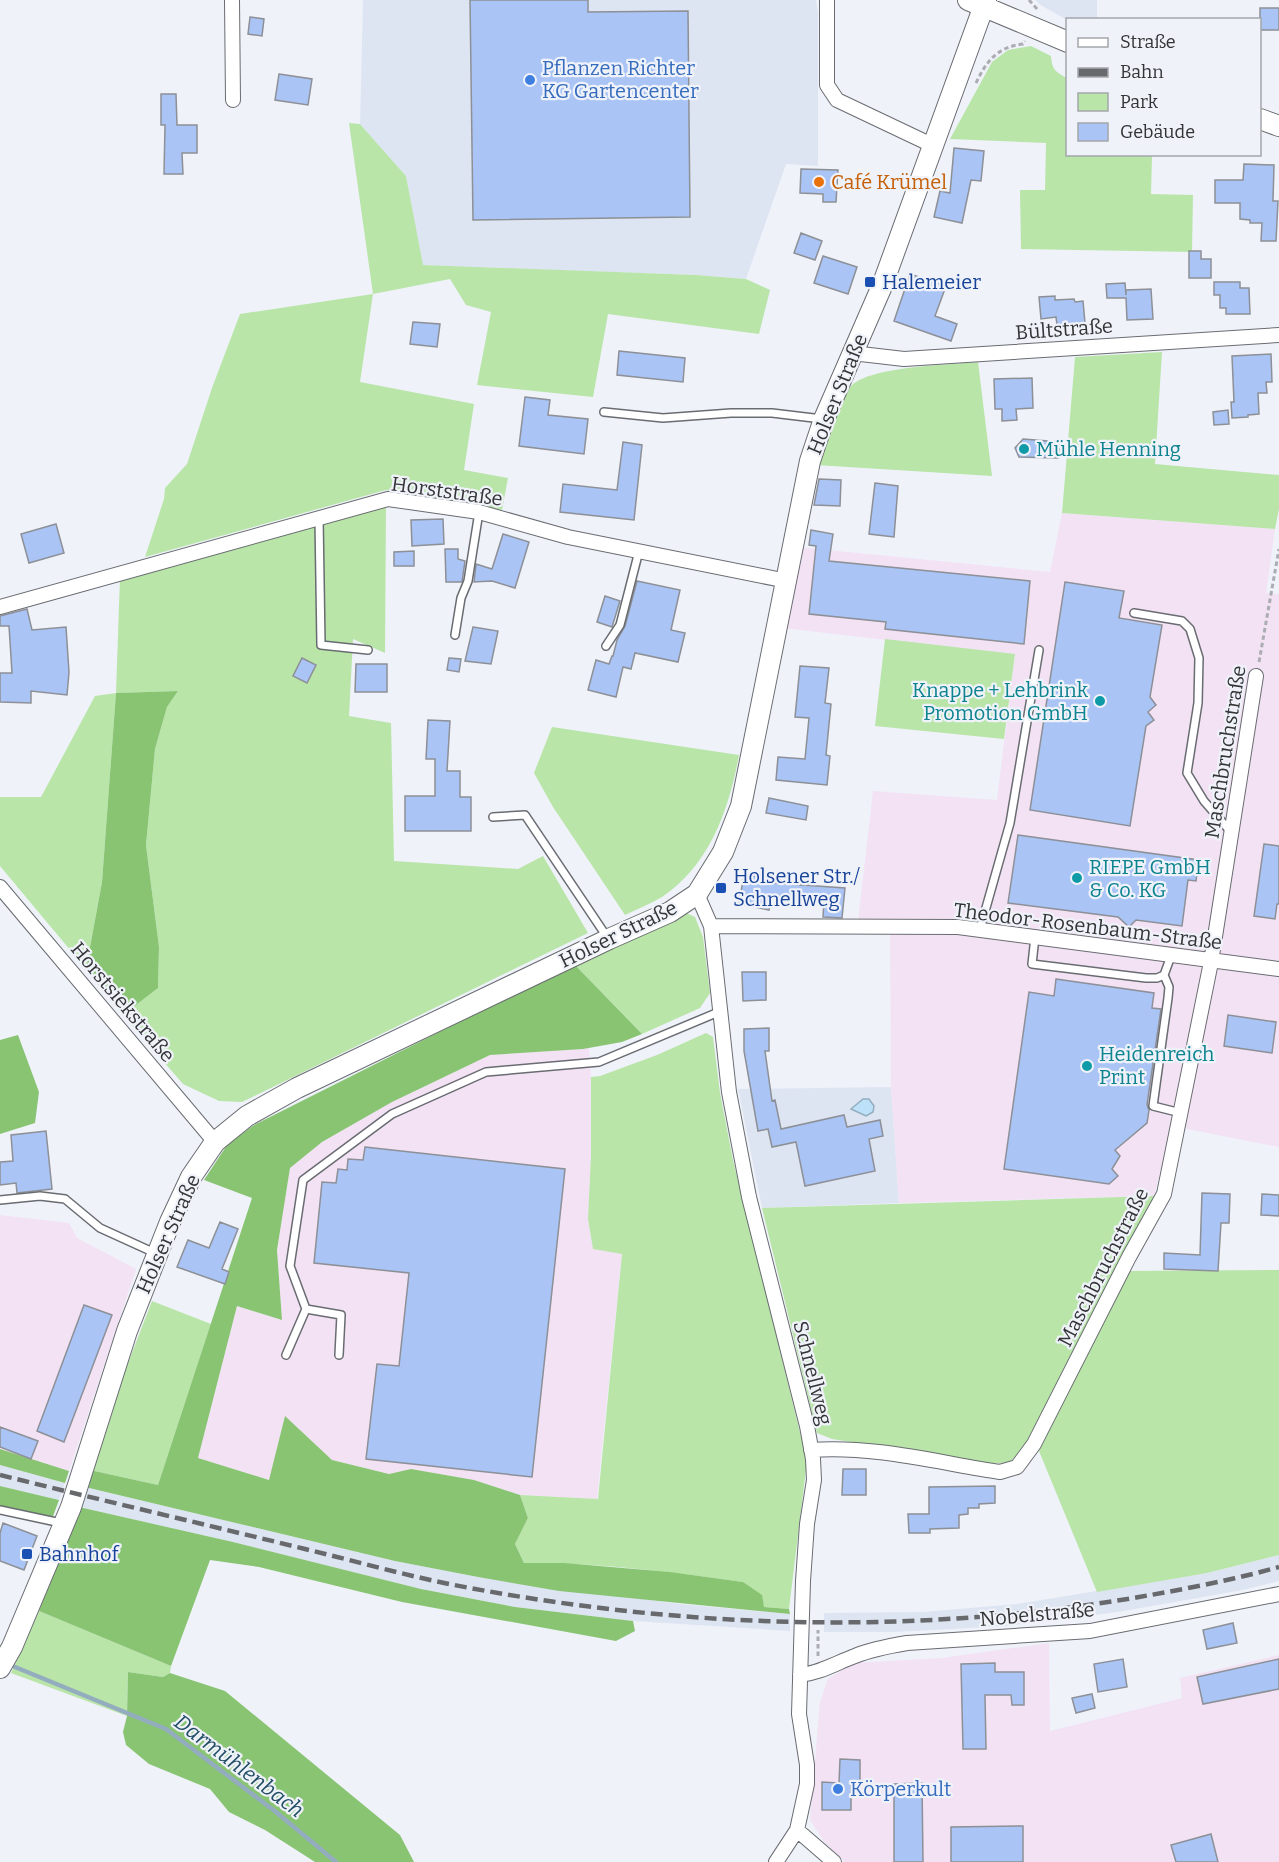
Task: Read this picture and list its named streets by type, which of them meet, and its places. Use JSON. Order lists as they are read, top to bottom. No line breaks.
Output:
{"streets":{"main road":["Holser Straße"],"street":["Bültstraße","Horststraße","Maschbruchstraße","Theodor-Rosenbaum-Straße","Horstsiekstraße","Schnellweg","Nobelstraße"]},"crossings":[["Bültstraße","Holser Straße"],["Holser Straße","Horststraße"],["Holser Straße","Horstsiekstraße"],["Holser Straße","Schnellweg"],["Maschbruchstraße","Theodor-Rosenbaum-Straße"],["Maschbruchstraße","Schnellweg"],["Theodor-Rosenbaum-Straße","Schnellweg"],["Schnellweg","Nobelstraße"]],"water":["Darmühlenbach"],"places":{"other":["Pflanzen Richter KG Gartencenter","Café Krümel","Mühle Henning","Knappe + Lehbrink Promotion GmbH","RIEPE GmbH & Co. KG","Heidenreich Print","Körperkult"],"transit":["Halemeier","Holsener Str./ Schnellweg","Bahnhof"]},"legend":["Straße","Bahn","Park","Gebäude"]}
